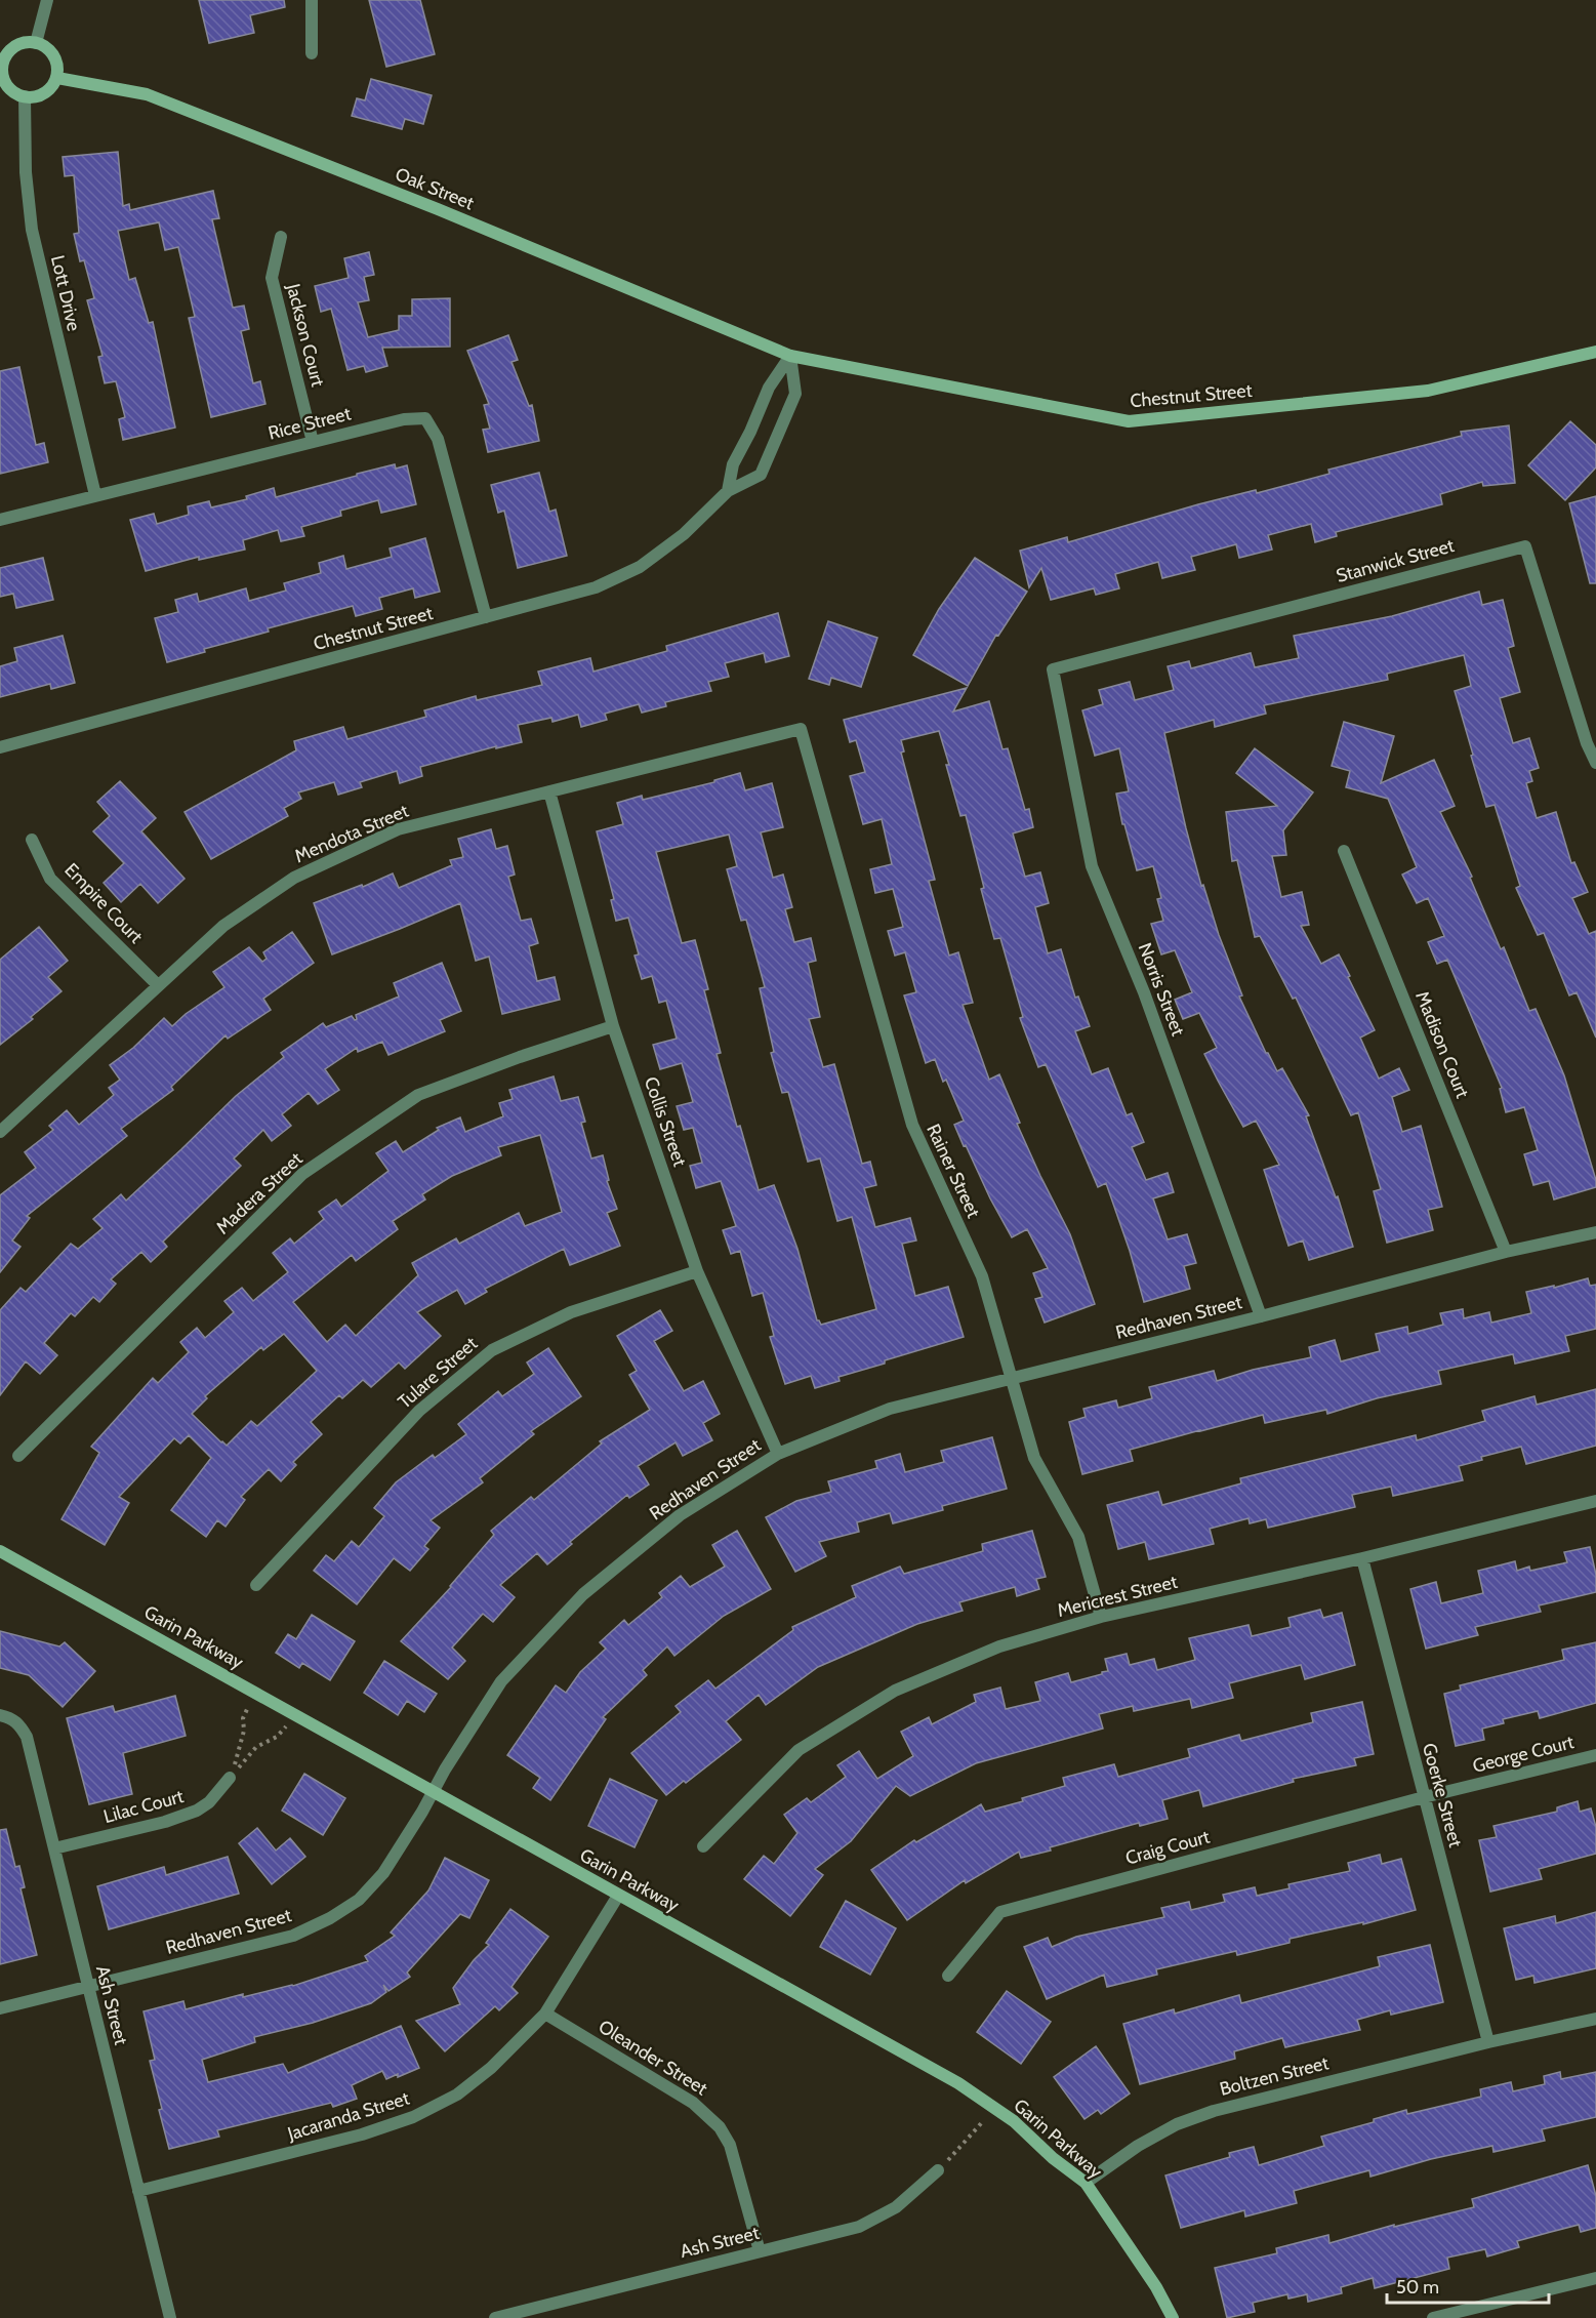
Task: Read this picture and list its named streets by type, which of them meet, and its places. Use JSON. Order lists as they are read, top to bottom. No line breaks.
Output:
{"streets":{"street":["Oak Street","Lott Drive","Jackson Court","Chestnut Street","Rice Street","Stanwick Street","Mendota Street","Empire Court","Norris Street","Madison Court","Collis Street","Rainer Street","Madera Street","Redhaven Street","Tulare Street","Mericrest Street","Garin Parkway","George Court","Goerke Street","Lilac Court","Craig Court","Ash Street","Oleander Street","Boltzen Street","Jacaranda Street"]},"crossings":[["Oak Street","Lott Drive"],["Oak Street","Chestnut Street"],["Lott Drive","Rice Street"],["Jackson Court","Rice Street"],["Chestnut Street","Rice Street"],["Stanwick Street","Norris Street"],["Mendota Street","Empire Court"],["Mendota Street","Collis Street"],["Mendota Street","Rainer Street"],["Norris Street","Redhaven Street"],["Madison Court","Redhaven Street"],["Collis Street","Madera Street"],["Collis Street","Redhaven Street"],["Collis Street","Tulare Street"],["Rainer Street","Redhaven Street"],["Rainer Street","Mericrest Street"],["Redhaven Street","Garin Parkway"],["Redhaven Street","Ash Street"],["Mericrest Street","Goerke Street"],["Garin Parkway","Boltzen Street"],["Garin Parkway","Jacaranda Street"],["George Court","Goerke Street"],["George Court","Craig Court"],["Goerke Street","Craig Court"],["Goerke Street","Boltzen Street"],["Lilac Court","Ash Street"],["Ash Street","Oleander Street"],["Ash Street","Jacaranda Street"],["Oleander Street","Jacaranda Street"]],"scale_bar":"50 m"}
